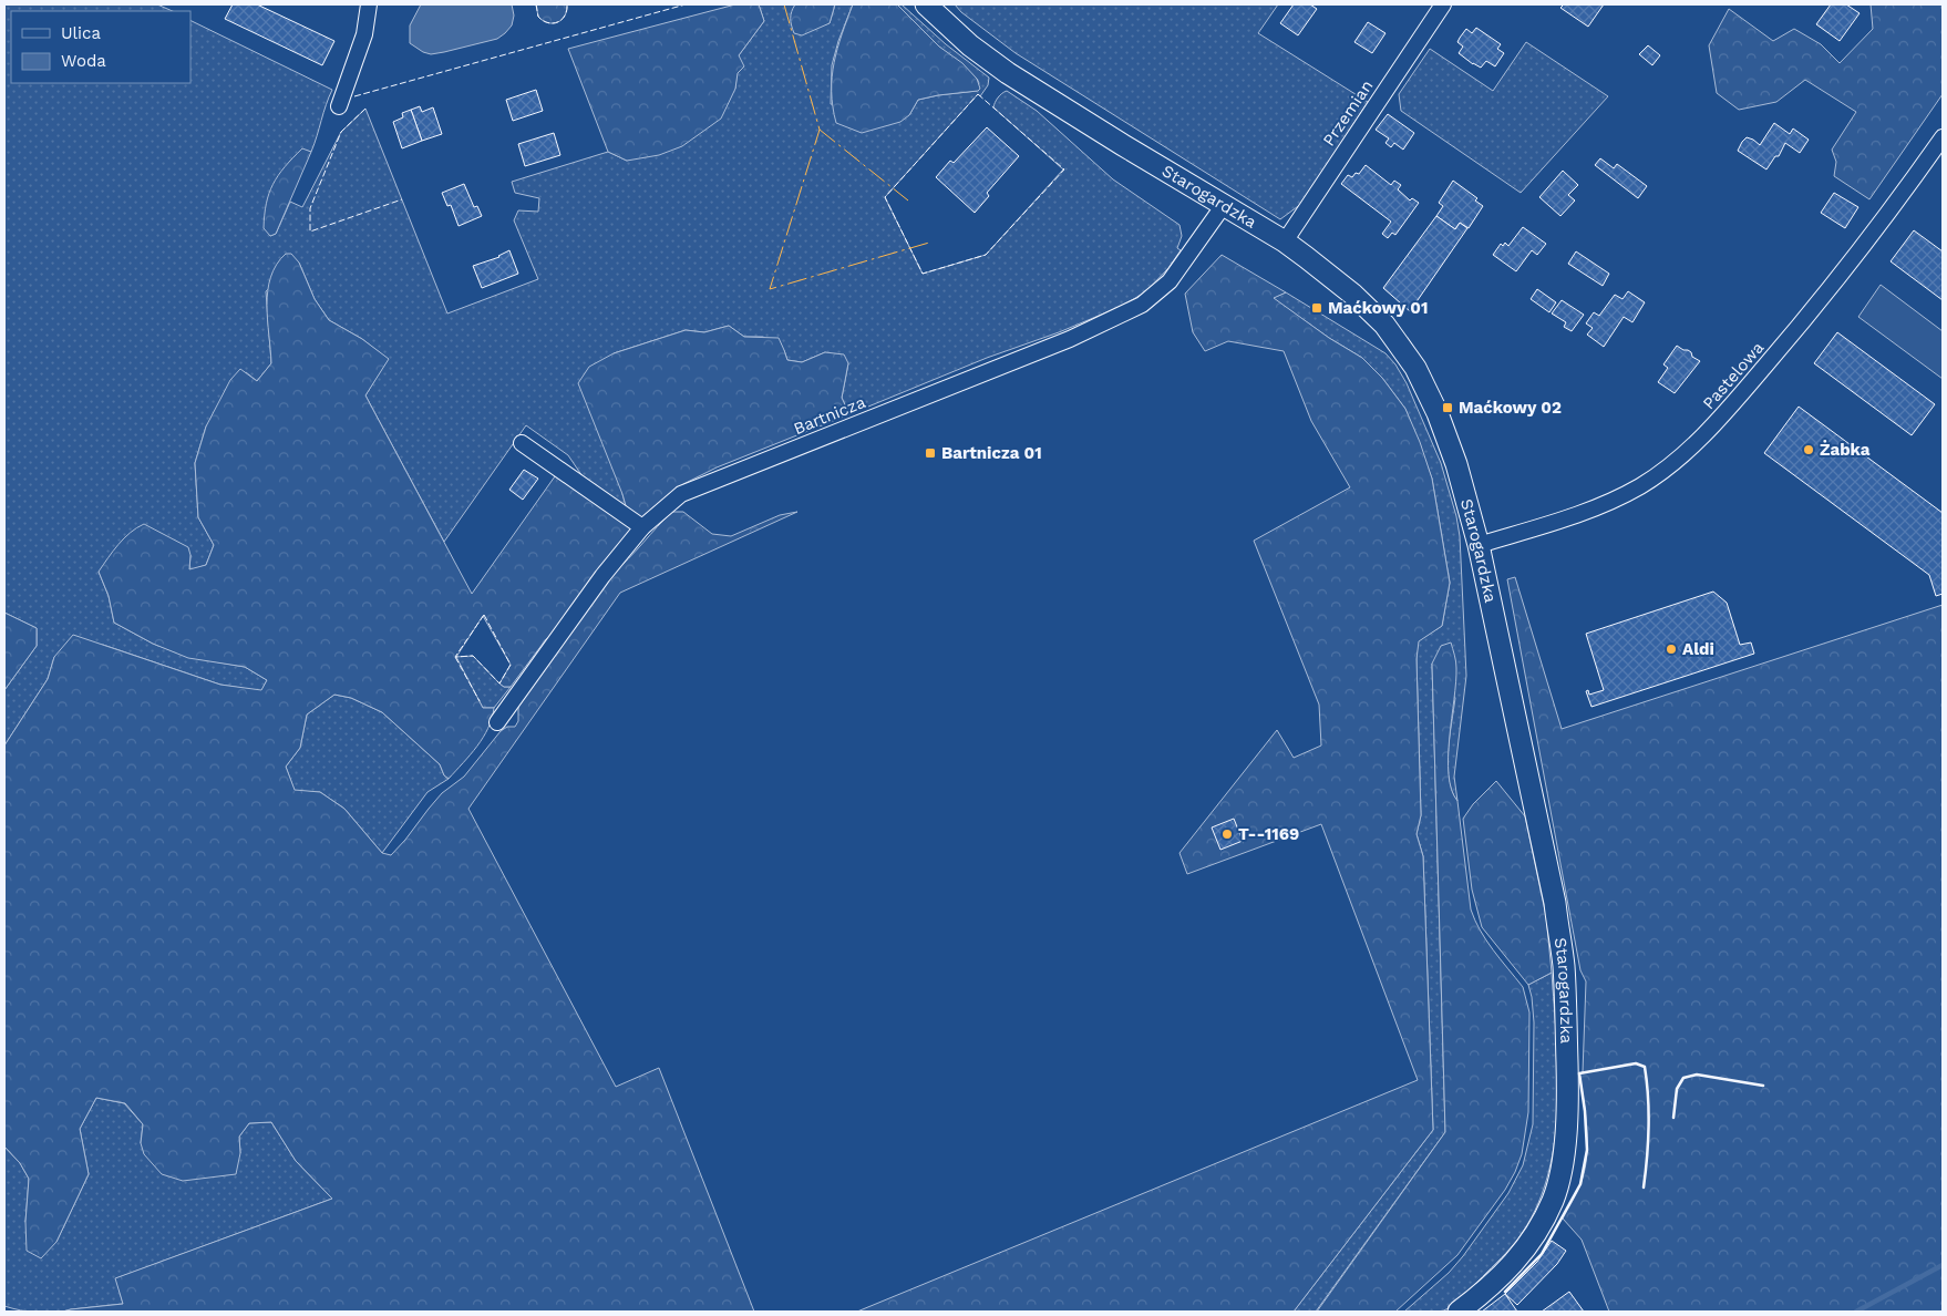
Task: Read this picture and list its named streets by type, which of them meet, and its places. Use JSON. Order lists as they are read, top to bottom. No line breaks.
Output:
{"streets":{"main road":["Starogardzka"],"street":["Przemian","Pastelowa","Bartnicza"]},"crossings":[["Przemian","Starogardzka"],["Starogardzka","Pastelowa"],["Starogardzka","Bartnicza"]],"places":{"transit":["Maćkowy 01","Maćkowy 02","Bartnicza 01"],"other":["Żabka","Aldi","T--1169"]},"legend":["Ulica","Woda"]}
